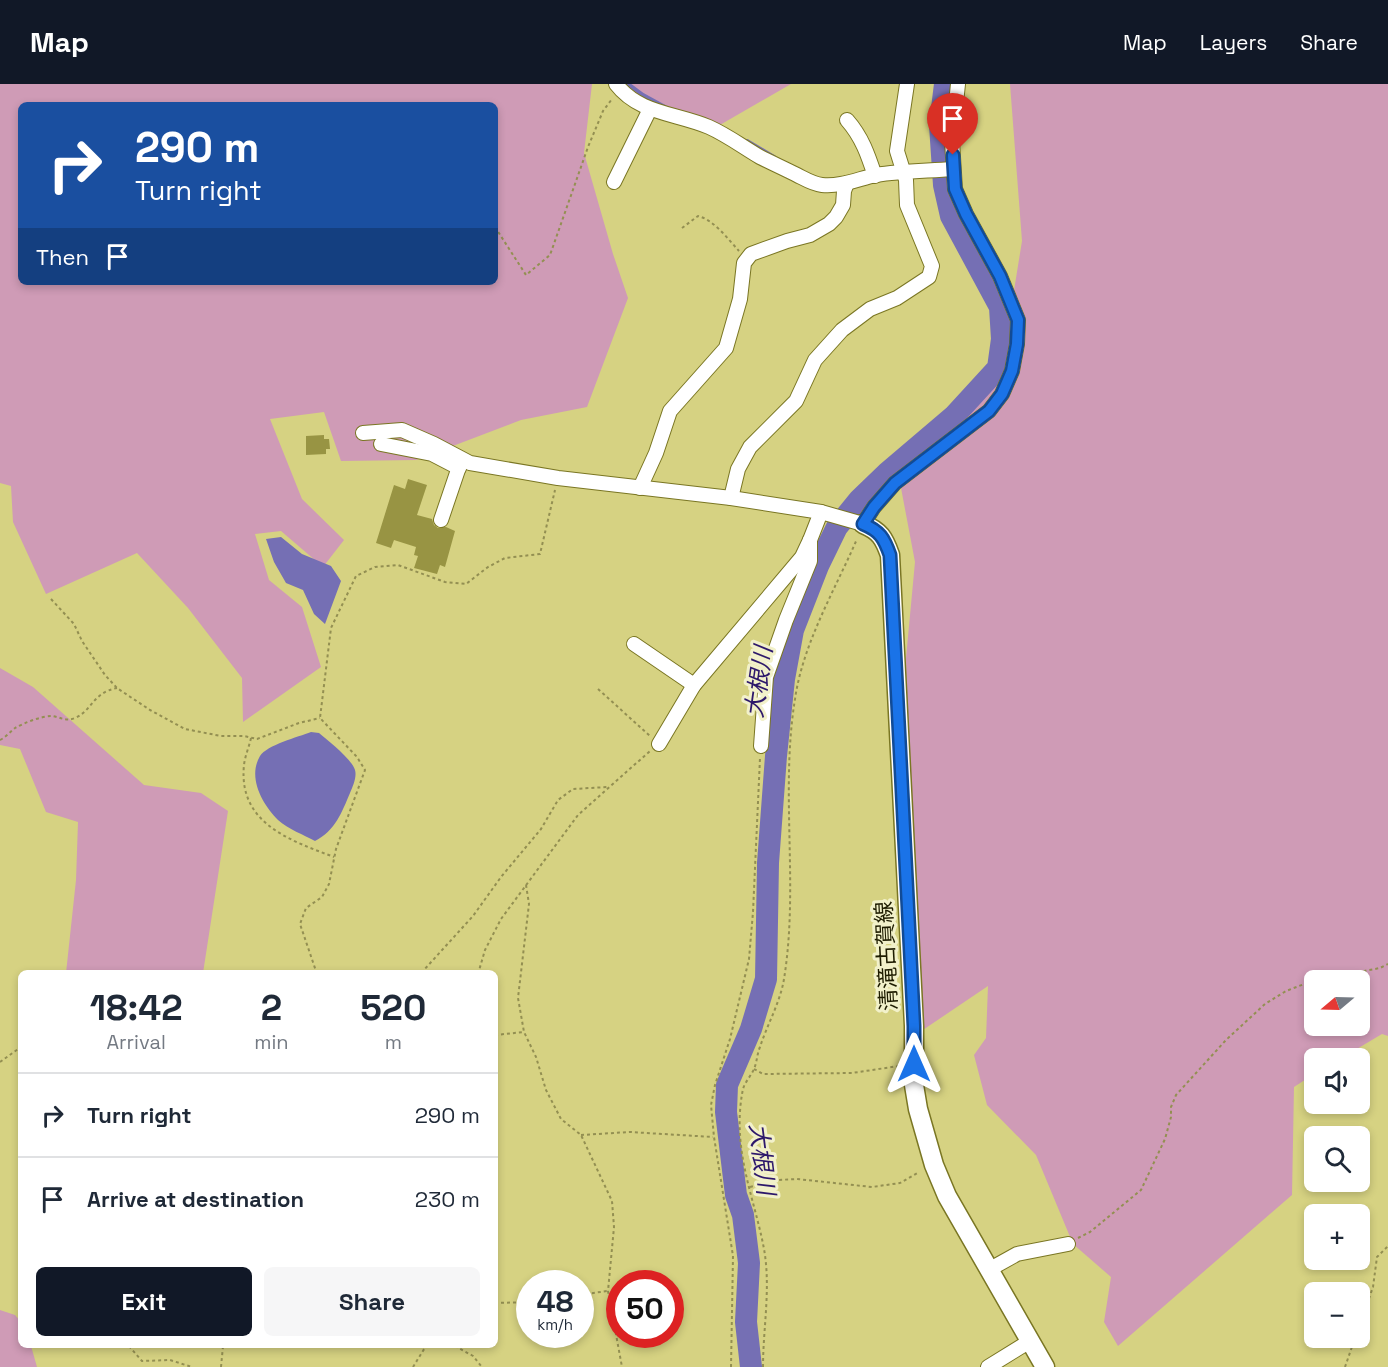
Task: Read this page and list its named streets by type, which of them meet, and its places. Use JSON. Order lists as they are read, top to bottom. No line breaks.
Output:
{"streets":{"main road":["清滝古賀線"]},"water":["大根川"],"north":"left","page":{"header":"Map","nav":["Map","Layers","Share"],"turn":["290 m","Turn right"],"then":"Then","map_buttons":["+","−"],"eta":["18:42","Arrival","2","min","520","m"],"list":[{"name":"Turn right","value":"290 m"},{"name":"Arrive at destination","value":"230 m"}],"buttons":["Exit","Share"],"speed":"48 km/h","limit":"50"}}
